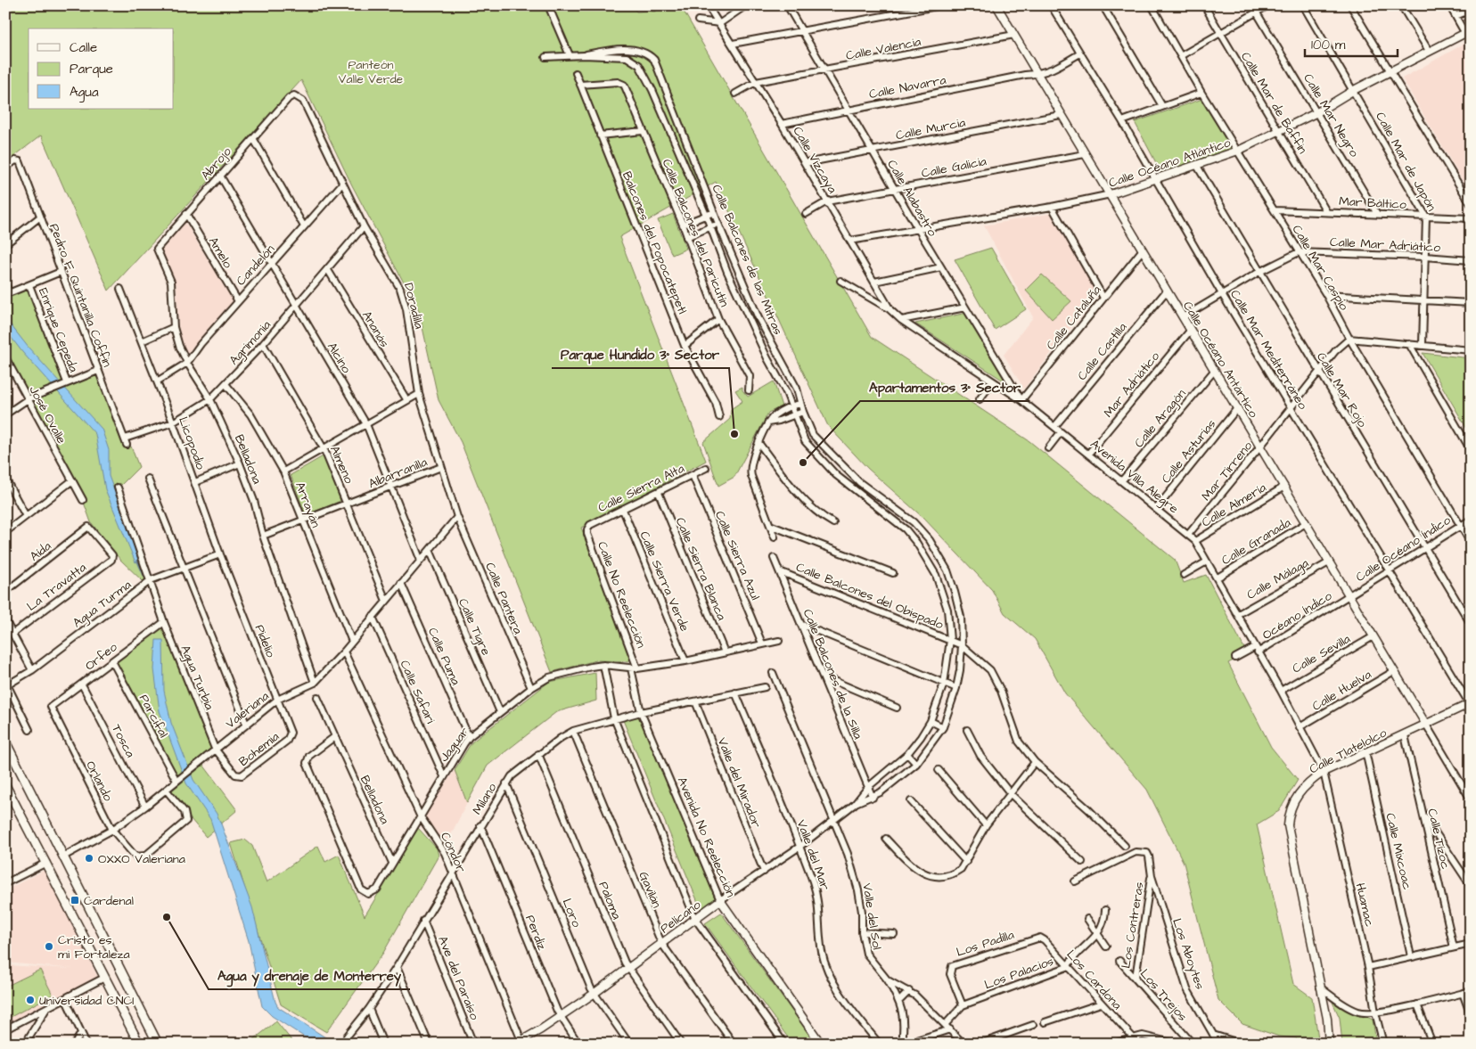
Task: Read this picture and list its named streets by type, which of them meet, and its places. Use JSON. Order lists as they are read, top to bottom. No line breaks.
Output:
{"streets":{"street":["Calle Valencia","Calle Navarra","Calle Mar de Baffin","Calle Mar Negro","Calle Murcia","Calle Vizcaya","Calle Mar de Japón","Calle Océano Atlántico","Abrojo","Calle Galicia","Calle Alabastro","Mar Báltico","Calle Balcones del Paricutín","Balcones del Popocatepetl","Calle Mar Adriático","Amelo","Calle Balcones de las Mitras","Candelón","Calle Mar Caspio","Pedro F. Quintanilla Coffin","Doradilla","Calle Cataluña","Ananás","Enrique Cepeda","Agrimonia","Calle Mar Mediterráneo","Calle Castilla","Alcino","Calle Océano Antártico","Mar Adriático","Calle Mar Rojo","José Ovalle","Calle Aragón","Licopodio","Calle Asturias","Belladona","Almeno","Mar Tirreno","Albarranilla","Avenida Villa Alegre","Calle Sierra Alta","Arrayán","Calle Almería","Calle Granada","Calle Océano Índico","Aída","Calle Sierra Azul","Calle Sierra Blanca","Calle Málaga","Calle Sierra Verde","La Travatta","Calle No Reelección","Calle Balcones del Obispado","Calle Pantera","Agua Turma","Océano Índico","Calle Tigre","Pidelio","Calle Sevilla","Orfeo","Calle Puma","Calle Balcones de la Silla","Agua Turbia","Calle Huelva","Calle Safari","Valeriana","Parcifal","Tosca","Jaguar","Bohemia","Calle Tlatelolco","Orlando","Valle del Mirador","Milano","Avenida No Reelección","Calle Tízoc","Calle Mixcoac","Cóndor","Valle del Mar","Gavilán","Paloma","Huamac","Loro","Pelícano","Valle del Sol","Los Contreras","Perdíz","Los Padilla","Los Aboytes","Los Palacios","Ave del Paraíso","Los Cardona","Los Trejos"]},"crossings":[["Calle Valencia","Calle Vizcaya"],["Calle Valencia","Calle Alabastro"],["Calle Valencia","Calle Océano Antártico"],["Calle Navarra","Calle Vizcaya"],["Calle Navarra","Calle Alabastro"],["Calle Navarra","Calle Mar Mediterráneo"],["Calle Navarra","Calle Océano Antártico"],["Calle Mar de Baffin","Calle Océano Atlántico"],["Calle Mar de Baffin","Mar Báltico"],["Calle Mar Negro","Calle Océano Atlántico"],["Calle Mar Negro","Mar Báltico"],["Calle Murcia","Calle Vizcaya"],["Calle Murcia","Calle Alabastro"],["Calle Murcia","Calle Océano Antártico"],["Calle Vizcaya","Calle Océano Atlántico"],["Calle Vizcaya","Calle Galicia"],["Calle Vizcaya","Avenida Villa Alegre"],["Calle Mar de Japón","Calle Océano Atlántico"],["Calle Mar de Japón","Mar Báltico"],["Calle Mar de Japón","Calle Mar Adriático"],["Calle Océano Atlántico","Calle Alabastro"],["Calle Océano Atlántico","Calle Mar Caspio"],["Calle Océano Atlántico","Calle Mar Mediterráneo"],["Calle Océano Atlántico","Calle Océano Antártico"],["Calle Océano Atlántico","Calle Mar Rojo"],["Abrojo","Amelo"],["Abrojo","Doradilla"],["Abrojo","Alcino"],["Abrojo","Belladona"],["Calle Galicia","Calle Alabastro"],["Calle Galicia","Calle Océano Antártico"],["Calle Alabastro","Calle Cataluña"],["Calle Alabastro","Avenida Villa Alegre"],["Mar Báltico","Calle Mar Caspio"],["Calle Balcones del Paricutín","Balcones del Popocatepetl"],["Calle Mar Adriático","Calle Mar Caspio"],["Amelo","Candelón"],["Calle Balcones de las Mitras","Calle Balcones del Obispado"],["Calle Balcones de las Mitras","Calle Balcones de la Silla"],["Calle Balcones de las Mitras","Pelícano"],["Candelón","Doradilla"],["Candelón","Alcino"],["Candelón","Belladona"],["Calle Mar Caspio","Mar Tirreno"],["Calle Mar Caspio","Calle Océano Índico"],["Pedro F. Quintanilla Coffin","Agrimonia"],["Doradilla","Agrimonia"],["Doradilla","Albarranilla"],["Doradilla","Calle Pantera"],["Doradilla","Valeriana"],["Calle Cataluña","Calle Océano Antártico"],["Calle Cataluña","Avenida Villa Alegre"],["Ananás","Agrimonia"],["Agrimonia","Alcino"],["Agrimonia","Licopodio"],["Agrimonia","Belladona"],["Agrimonia","Almeno"],["Agrimonia","Arrayán"],["Calle Mar Mediterráneo","Mar Tirreno"],["Calle Mar Mediterráneo","Calle Océano Índico"],["Calle Mar Mediterráneo","Calle Tlatelolco"],["Calle Castilla","Calle Océano Antártico"],["Calle Castilla","Avenida Villa Alegre"],["Alcino","Albarranilla"],["Alcino","Valeriana"],["Calle Océano Antártico","Mar Adriático"],["Calle Océano Antártico","Calle Aragón"],["Calle Océano Antártico","Calle Asturias"],["Calle Océano Antártico","Mar Tirreno"],["Calle Océano Antártico","Calle Almería"],["Calle Océano Antártico","Calle Granada"],["Calle Océano Antártico","Calle Océano Índico"],["Calle Océano Antártico","Calle Málaga"],["Calle Océano Antártico","Océano Índico"],["Calle Océano Antártico","Calle Sevilla"],["Calle Océano Antártico","Calle Huelva"],["Calle Océano Antártico","Calle Tlatelolco"],["Mar Adriático","Avenida Villa Alegre"],["Calle Mar Rojo","Mar Tirreno"],["Calle Mar Rojo","Calle Océano Índico"],["Calle Aragón","Avenida Villa Alegre"],["Licopodio","Agua Turma"],["Licopodio","Pidelio"],["Calle Asturias","Avenida Villa Alegre"],["Belladona","Albarranilla"],["Belladona","Valeriana"],["Belladona","Jaguar"],["Almeno","Albarranilla"],["Almeno","Valeriana"],["Mar Tirreno","Avenida Villa Alegre"],["Albarranilla","Arrayán"],["Avenida Villa Alegre","Calle Almería"],["Avenida Villa Alegre","Calle Granada"],["Avenida Villa Alegre","Calle Málaga"],["Avenida Villa Alegre","Océano Índico"],["Avenida Villa Alegre","Calle Sevilla"],["Avenida Villa Alegre","Calle Huelva"],["Avenida Villa Alegre","Calle Tlatelolco"],["Avenida Villa Alegre","Huamac"],["Calle Sierra Alta","Calle Sierra Azul"],["Calle Sierra Alta","Calle Sierra Blanca"],["Calle Sierra Alta","Calle Sierra Verde"],["Calle Sierra Alta","Calle No Reelección"],["Arrayán","Valeriana"],["Calle Océano Índico","Océano Índico"],["Aída","La Travatta"],["Calle Sierra Azul","Jaguar"],["Calle Sierra Blanca","Jaguar"],["Calle Sierra Verde","Jaguar"],["Calle No Reelección","Jaguar"],["Calle No Reelección","Avenida No Reelección"],["Calle Balcones del Obispado","Calle Balcones de la Silla"],["Calle Pantera","Valeriana"],["Calle Pantera","Jaguar"],["Agua Turma","Pidelio"],["Agua Turma","Agua Turbia"],["Calle Tigre","Valeriana"],["Calle Tigre","Jaguar"],["Pidelio","Valeriana"],["Pidelio","Bohemia"],["Orfeo","Agua Turbia"],["Orfeo","Parcifal"],["Orfeo","Tosca"],["Orfeo","Orlando"],["Calle Puma","Valeriana"],["Calle Puma","Jaguar"],["Calle Balcones de la Silla","Pelícano"],["Agua Turbia","Valeriana"],["Agua Turbia","Bohemia"],["Calle Safari","Valeriana"],["Calle Safari","Jaguar"],["Valeriana","Parcifal"],["Valeriana","Tosca"],["Valeriana","Orlando"],["Valeriana","Cóndor"],["Jaguar","Avenida No Reelección"],["Jaguar","Cóndor"],["Calle Tlatelolco","Calle Tízoc"],["Calle Tlatelolco","Calle Mixcoac"],["Calle Tlatelolco","Huamac"],["Valle del Mirador","Milano"],["Valle del Mirador","Pelícano"],["Milano","Avenida No Reelección"],["Milano","Cóndor"],["Milano","Valle del Mar"],["Milano","Gavilán"],["Milano","Paloma"],["Milano","Loro"],["Milano","Perdíz"],["Milano","Ave del Paraíso"],["Avenida No Reelección","Pelícano"],["Cóndor","Pelícano"],["Valle del Mar","Pelícano"],["Gavilán","Pelícano"],["Paloma","Pelícano"],["Loro","Pelícano"],["Pelícano","Valle del Sol"],["Pelícano","Perdíz"],["Valle del Sol","Los Palacios"],["Los Contreras","Los Aboytes"],["Los Contreras","Los Trejos"],["Los Padilla","Los Palacios"],["Los Padilla","Los Cardona"],["Los Palacios","Los Cardona"]],"parks":["Panteón Valle Verde"],"places":{"other":["Parque Hundido 3° Sector","Apartamentos 3° Sector","OXXO Valeriana","Agua y drenaje de Monterrey","Cristo es mi Fortaleza","Universidad CNCI"],"transit":["Cardenal"]},"legend":["Calle","Parque","Agua"],"scale_bar":"100 m"}
